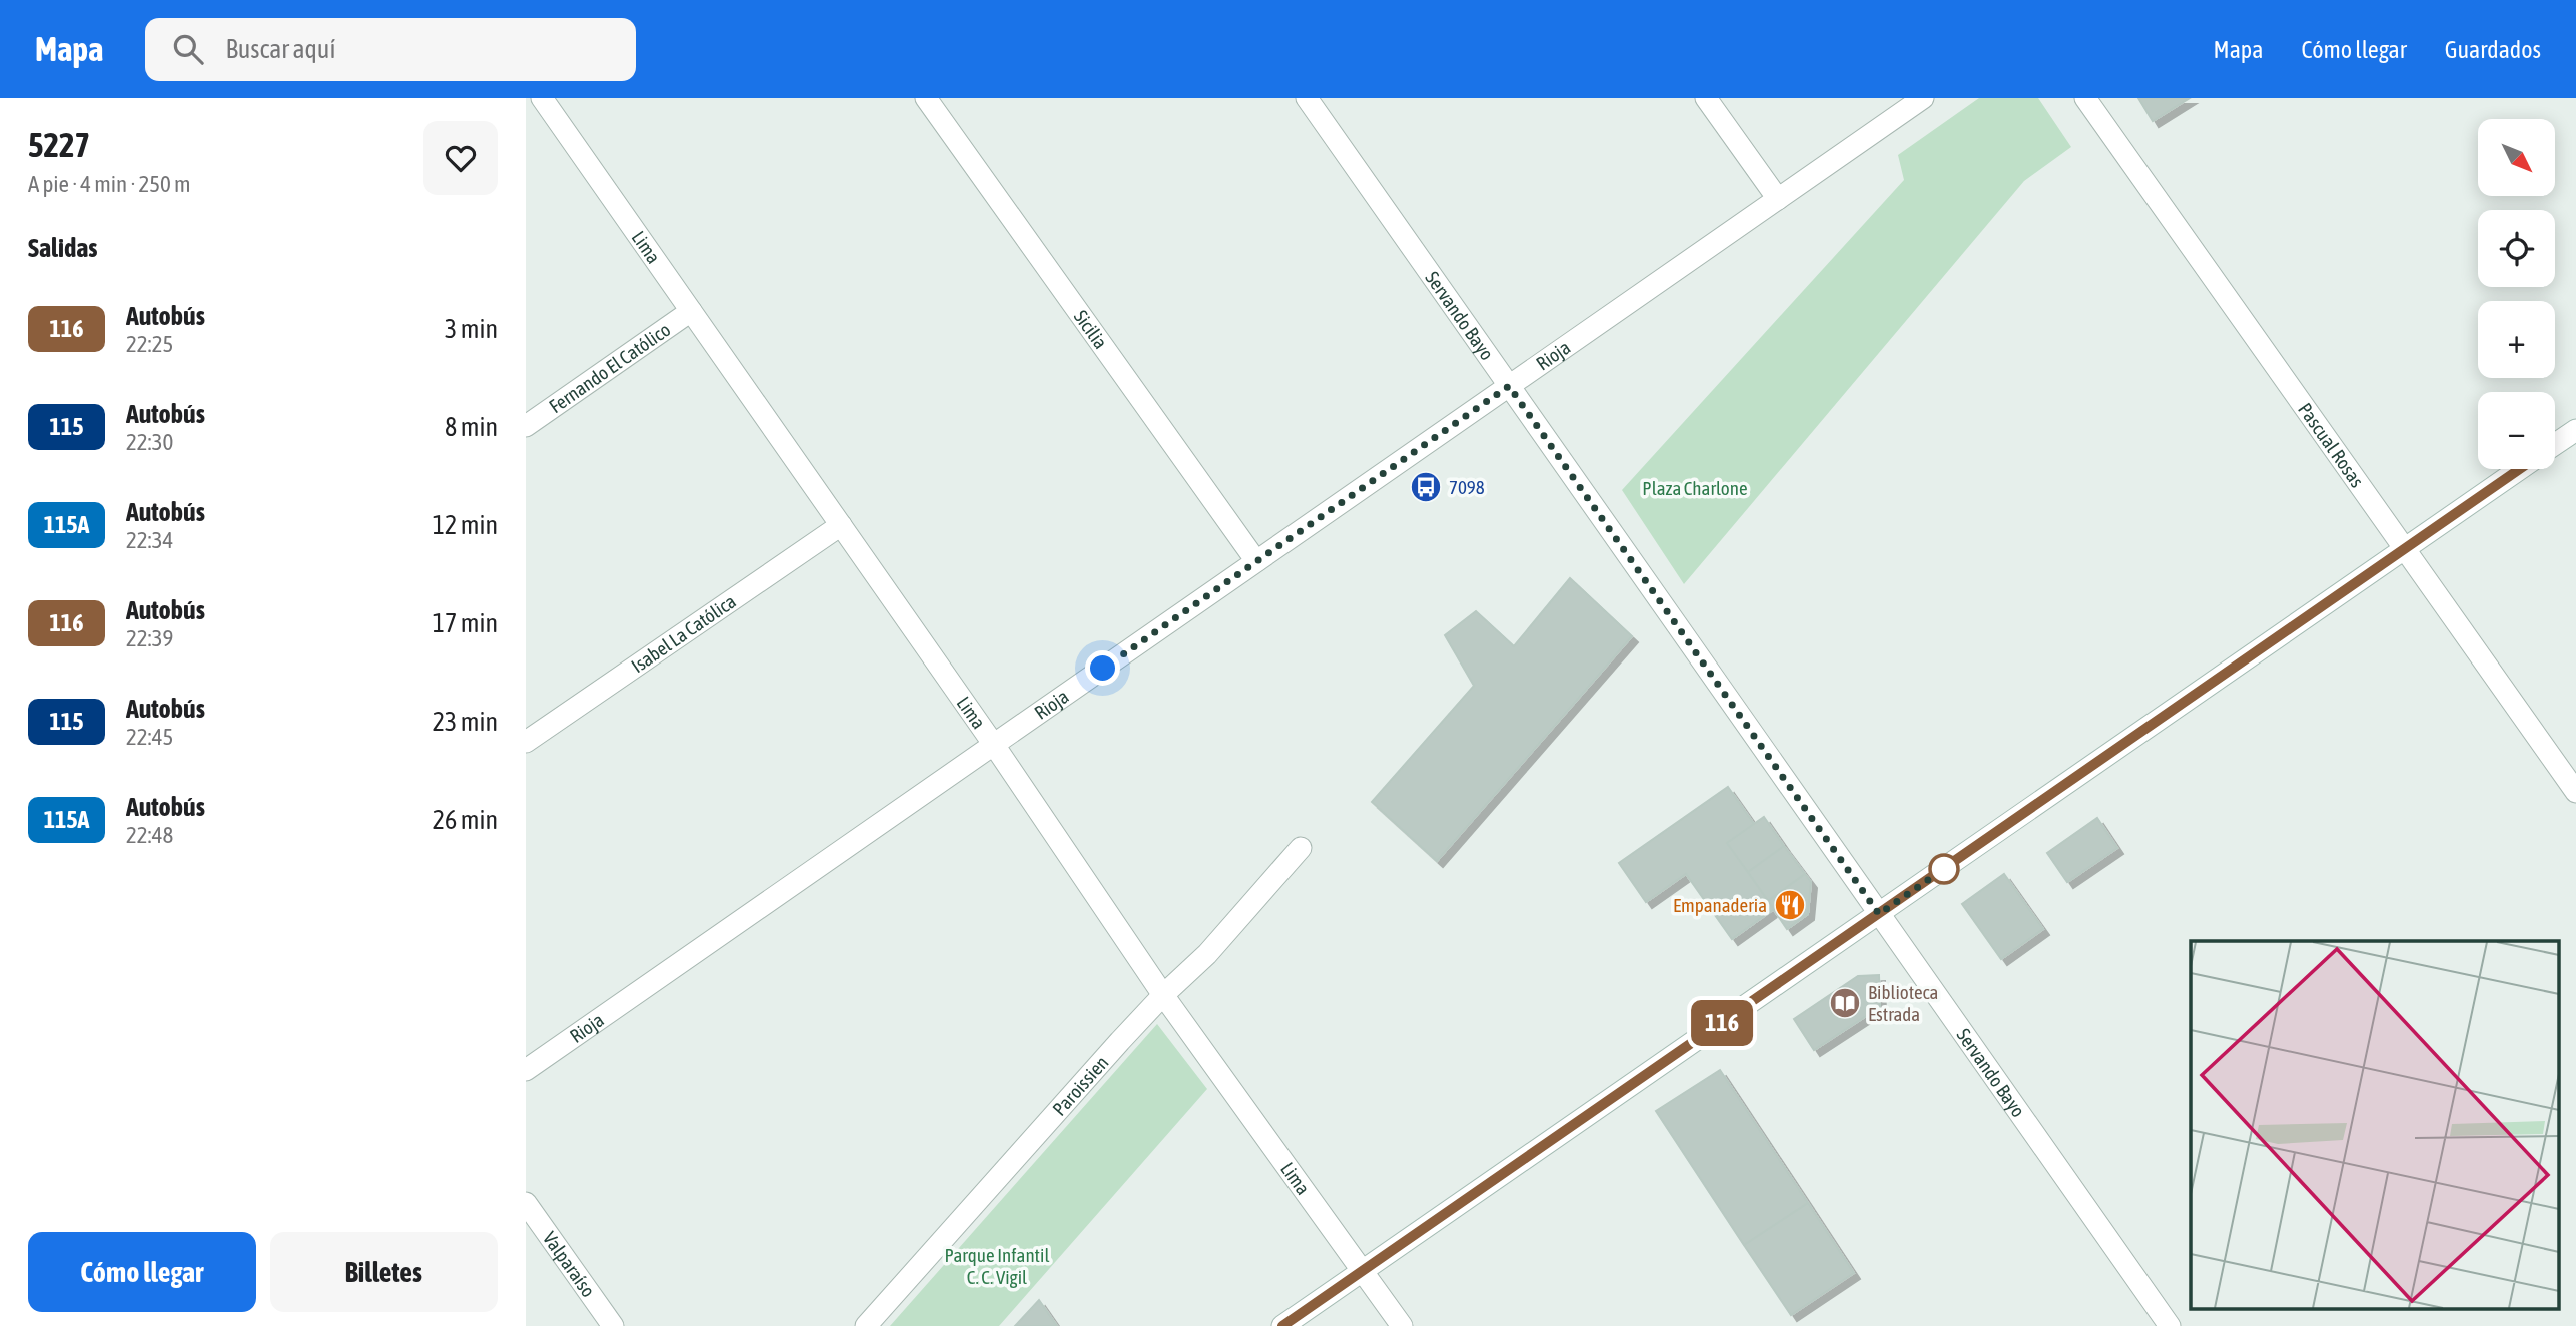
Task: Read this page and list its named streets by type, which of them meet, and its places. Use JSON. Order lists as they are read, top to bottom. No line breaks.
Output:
{"streets":{"street":["Lima","Servando Bayo","Sicilia","Rioja","Fernando El Católico","Pascual Rosas","Isabel La Católica","Paroissien","Valparaíso"]},"crossings":[["Lima","Rioja"],["Lima","Fernando El Católico"],["Lima","Isabel La Católica"],["Lima","Paroissien"],["Servando Bayo","Rioja"],["Sicilia","Rioja"]],"parks":["Plaza Charlone","Parque Infantil C. C. Vigil"],"places":{"bus stop":["7098"],"restaurant":["Empanaderia"],"library":["Biblioteca Estrada"]},"lines":["bus line 116"],"north":"bottom right","page":{"header":"Mapa","search":"Buscar aquí","nav":["Mapa","Cómo llegar","Guardados"],"heading":[["5227","A pie · 4 min · 250 m"],"Salidas"],"on_map":"116","map_buttons":["+","−"],"list":[{"mark":"116","name":"Autobús","note":"22:25","value":"3 min"},{"mark":"115","name":"Autobús","note":"22:30","value":"8 min"},{"mark":"115A","name":"Autobús","note":"22:34","value":"12 min"},{"mark":"116","name":"Autobús","note":"22:39","value":"17 min"},{"mark":"115","name":"Autobús","note":"22:45","value":"23 min"},{"mark":"115A","name":"Autobús","note":"22:48","value":"26 min"}],"buttons":["Cómo llegar","Billetes"]}}
